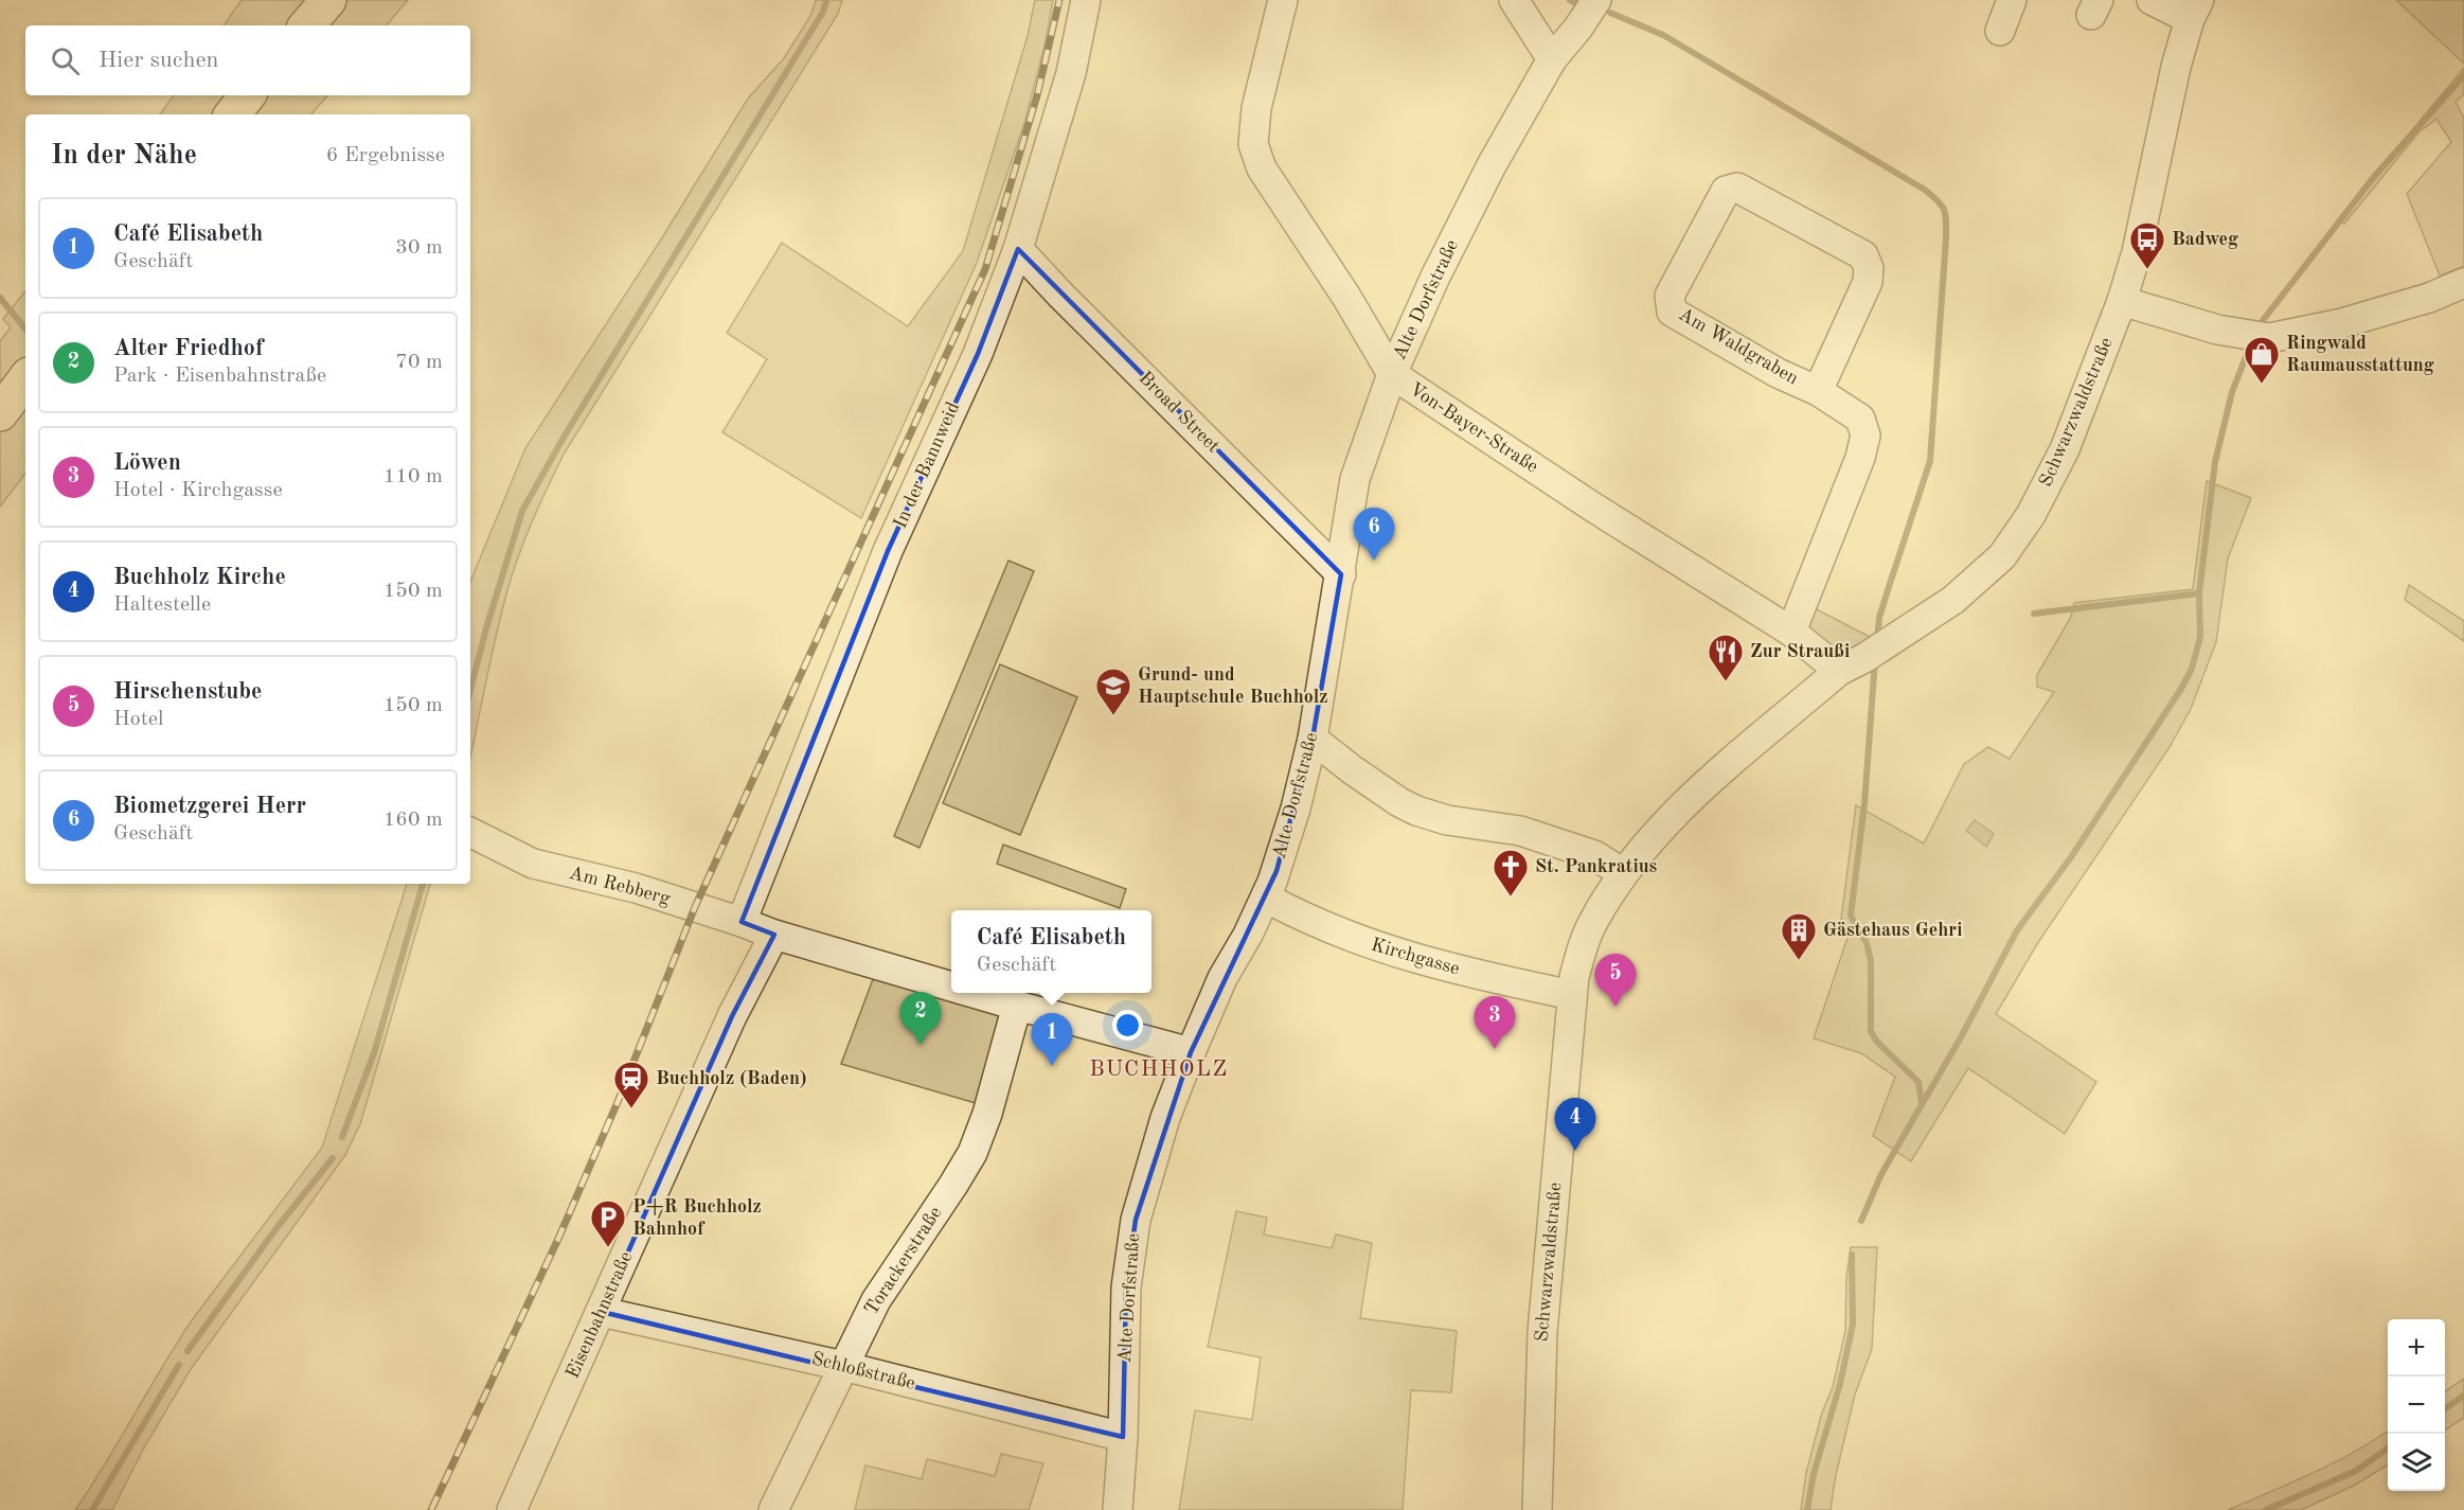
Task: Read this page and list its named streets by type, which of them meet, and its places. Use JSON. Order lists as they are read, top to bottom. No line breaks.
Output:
{"streets":{"street":["Alte Dorfstraße","Am Waldgraben","Broad Street","Schwarzwaldstraße","Von-Bayer-Straße","In der Bannweid","Am Rebberg","Kirchgasse","Torackerstraße","Eisenbahnstraße","Schloßstraße"]},"crossings":[["Alte Dorfstraße","Broad Street"],["Alte Dorfstraße","Von-Bayer-Straße"],["Alte Dorfstraße","Kirchgasse"],["Alte Dorfstraße","Schloßstraße"],["Am Waldgraben","Von-Bayer-Straße"],["Broad Street","In der Bannweid"],["Schwarzwaldstraße","Von-Bayer-Straße"],["Schwarzwaldstraße","Kirchgasse"],["In der Bannweid","Am Rebberg"],["Am Rebberg","Eisenbahnstraße"],["Torackerstraße","Schloßstraße"],["Eisenbahnstraße","Schloßstraße"]],"districts":["BUCHHOLZ"],"places":{"bus stop":["Badweg"],"shop":["Ringwald Raumausstattung"],"restaurant":["Zur Straußi"],"school or university":["Grund- und Hauptschule Buchholz"],"church":["St. Pankratius"],"building":["Gästehaus Gehri"],"station":["Buchholz (Baden)"],"parking":["P+R Buchholz Bahnhof"]},"page":{"search":"Hier suchen","heading":["In der Nähe","6 Ergebnisse"],"list":[{"mark":"1","name":"Café Elisabeth","note":"Geschäft","value":"30 m"},{"mark":"2","name":"Alter Friedhof","note":"Park · Eisenbahnstraße","value":"70 m"},{"mark":"3","name":"Löwen","note":"Hotel · Kirchgasse","value":"110 m"},{"mark":"4","name":"Buchholz Kirche","note":"Haltestelle","value":"150 m"},{"mark":"5","name":"Hirschenstube","note":"Hotel","value":"150 m"},{"mark":"6","name":"Biometzgerei Herr","note":"Geschäft","value":"160 m"}],"pins":["6","5","2","3","1","4"],"popup":["Café Elisabeth","Geschäft"],"map_buttons":["+","−"]}}
